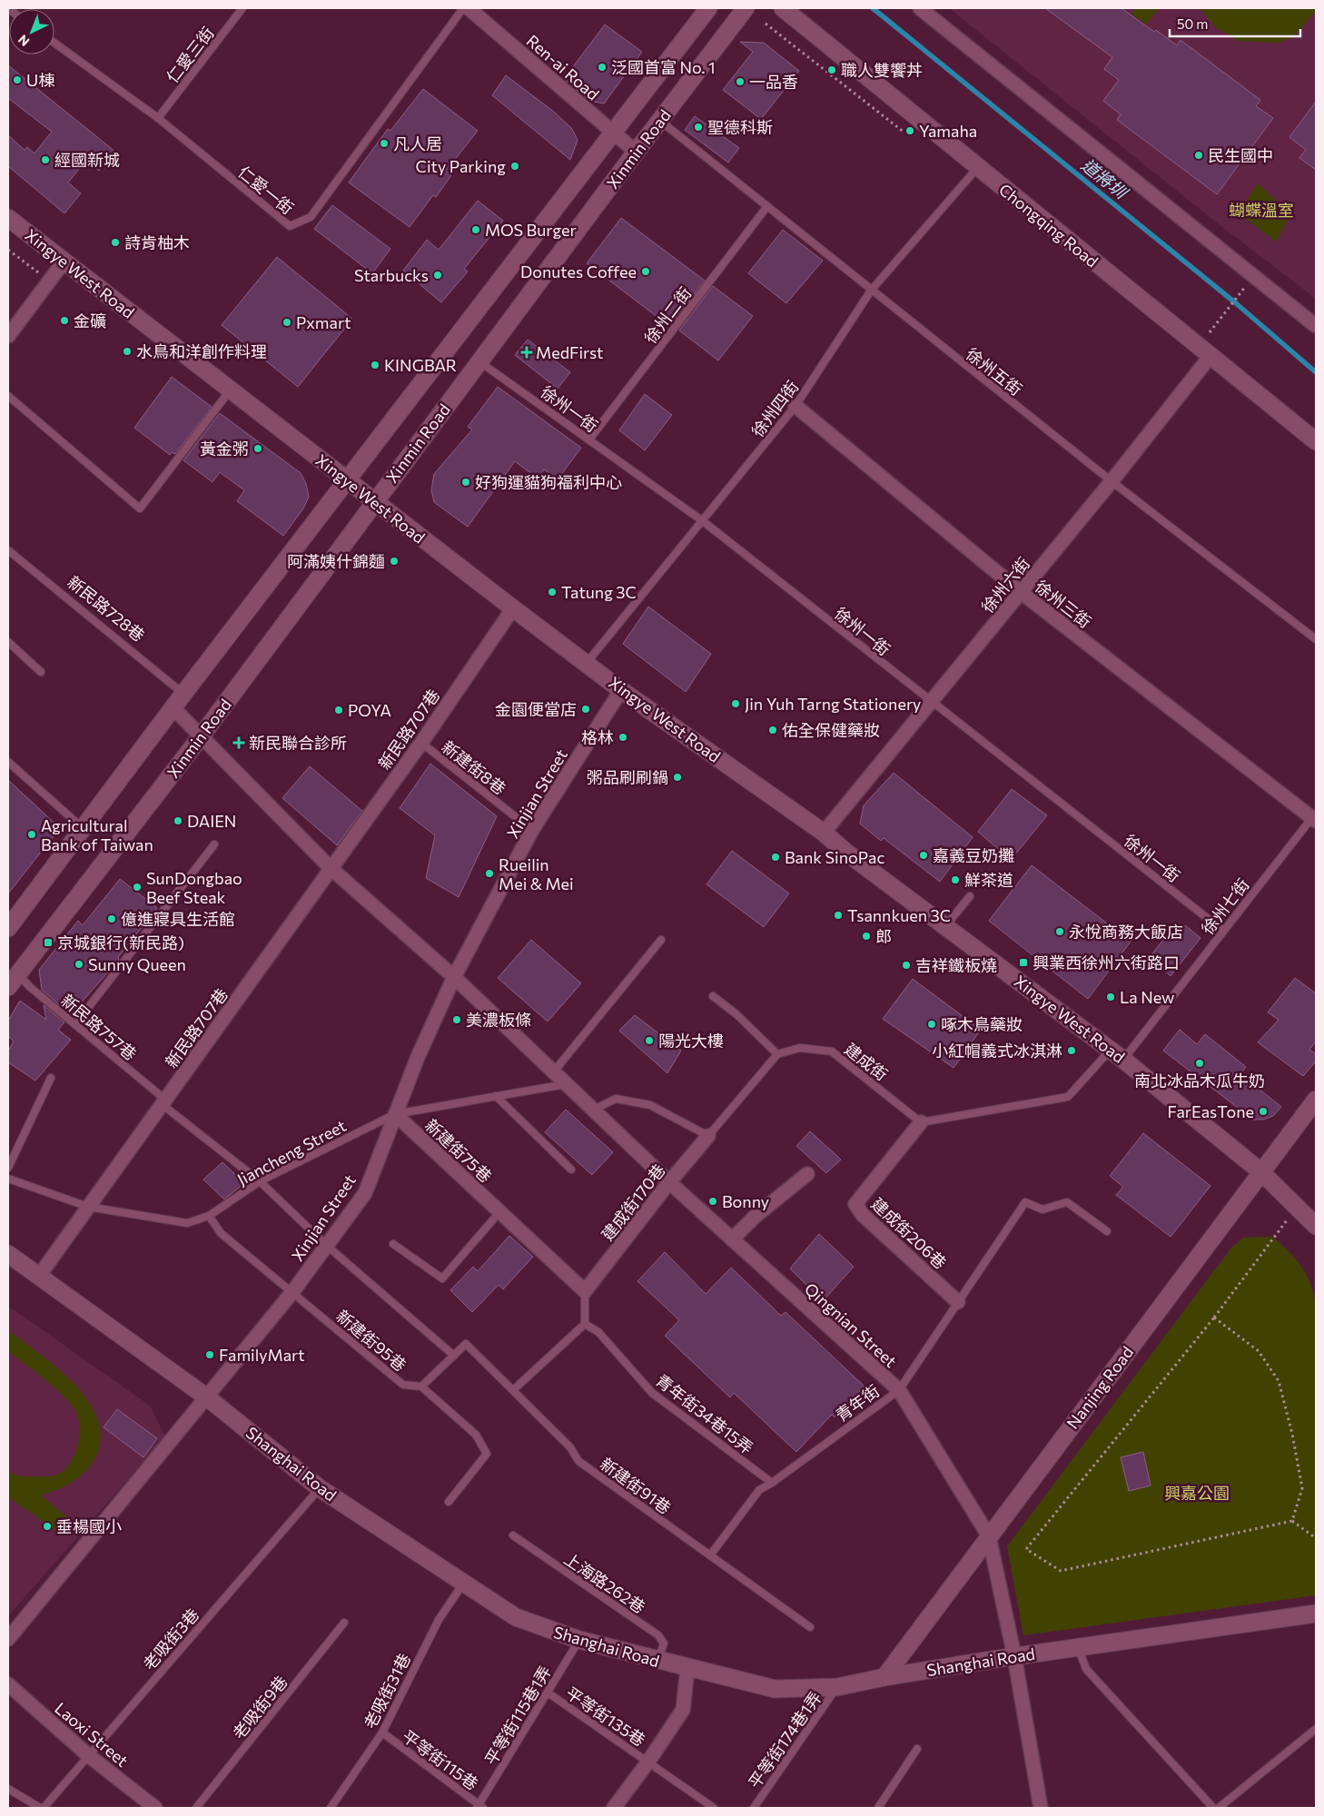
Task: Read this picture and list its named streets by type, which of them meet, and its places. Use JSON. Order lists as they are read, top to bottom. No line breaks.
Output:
{"streets":{"street":["Ren-ai Road","Xinmin Road","Chongqing Road","Xingye West Road","徐州六街","徐州三街","新民路707巷","Xinjian Street","新建街75巷","建成街170巷","建成街206巷","Qingnian Street","Nanjing Road","Shanghai Road","Laoxi Street"],"lane":["仁愛三街","仁愛一街","徐州二街","徐州五街","徐州一街","徐州四街","新民路728巷","新建街8巷","徐州七街","新民路757巷","建成街","Jiancheng Street","新建街95巷","青年街","青年街34巷15弄","新建街91巷","上海路262巷","老吸街3巷","老吸街31巷","老吸街9巷","平等街115巷1弄","平等街135巷","平等街174巷1弄","平等街115巷"]},"crossings":[["仁愛三街","仁愛一街"],["Ren-ai Road","Xinmin Road"],["Xinmin Road","Xingye West Road"],["Xinmin Road","徐州五街"],["Xinmin Road","徐州一街"],["Xinmin Road","新民路728巷"],["Xinmin Road","新民路757巷"],["Chongqing Road","徐州四街"],["Chongqing Road","徐州六街"],["Xingye West Road","徐州四街"],["Xingye West Road","徐州六街"],["Xingye West Road","新民路707巷"],["Xingye West Road","Xinjian Street"],["Xingye West Road","徐州七街"],["Xingye West Road","Nanjing Road"],["徐州二街","徐州五街"],["徐州二街","徐州一街"],["徐州五街","徐州四街"],["徐州五街","徐州六街"],["徐州一街","徐州四街"],["徐州一街","徐州六街"],["徐州一街","徐州七街"],["徐州四街","徐州三街"],["徐州六街","徐州三街"],["徐州三街","徐州七街"],["新民路707巷","新建街8巷"],["新民路707巷","新民路757巷"],["新民路707巷","Jiancheng Street"],["新民路707巷","Shanghai Road"],["新建街8巷","Xinjian Street"],["Xinjian Street","新民路757巷"],["Xinjian Street","新建街75巷"],["Xinjian Street","Jiancheng Street"],["Xinjian Street","Qingnian Street"],["Xinjian Street","新建街95巷"],["Xinjian Street","Shanghai Road"],["新民路757巷","Jiancheng Street"],["建成街","建成街206巷"],["新建街75巷","Jiancheng Street"],["新建街75巷","建成街170巷"],["Jiancheng Street","Qingnian Street"],["Jiancheng Street","新建街95巷"],["建成街170巷","Qingnian Street"],["建成街206巷","青年街"],["Qingnian Street","Nanjing Road"],["Qingnian Street","青年街"],["Qingnian Street","Shanghai Road"],["Nanjing Road","Shanghai Road"],["青年街","青年街34巷15弄"],["青年街","新建街91巷"],["Shanghai Road","上海路262巷"],["Shanghai Road","老吸街3巷"],["Shanghai Road","老吸街31巷"],["Shanghai Road","平等街115巷1弄"],["Shanghai Road","平等街174巷1弄"],["老吸街3巷","Laoxi Street"],["老吸街31巷","平等街115巷"],["平等街115巷1弄","平等街135巷"],["平等街115巷1弄","平等街115巷"]],"water":["道將圳"],"parks":["蝴蝶溫室","興嘉公園"],"places":{"other":["泛國首富 No. 1","職人雙饗丼","U棟","一品香","聖德科斯","Yamaha","凡人居","民生國中","經國新城","City Parking","MOS Burger","詩肯柚木","Donutes Coffee","Starbucks","金礦","Pxmart","水鳥和洋創作料理","KINGBAR","黃金粥","好狗運貓狗福利中心","阿滿姨什錦麵","Tatung 3C","Jin Yuh Tarng Stationery","金園便當店","POYA","佑全保健藥妝","格林","粥品刷刷鍋","DAIEN","Agricultural Bank of Taiwan","嘉義豆奶攤","Bank SinoPac","Rueilin Mei & Mei","鮮茶道","SunDongbao Beef Steak","Tsannkuen 3C","億進寢具生活館","永悅商務大飯店","郎","Sunny Queen","吉祥鐵板燒","La New","美濃板條","啄木鳥藥妝","陽光大樓","小紅帽義式冰淇淋","南北冰品木瓜牛奶","FarEasTone","Bonny","FamilyMart","垂楊國小"],"health":["MedFirst","新民聯合診所"],"transit":["京城銀行(新民路)","興業西徐州六街路口"]},"scale_bar":"50 m","north":"bottom left"}
